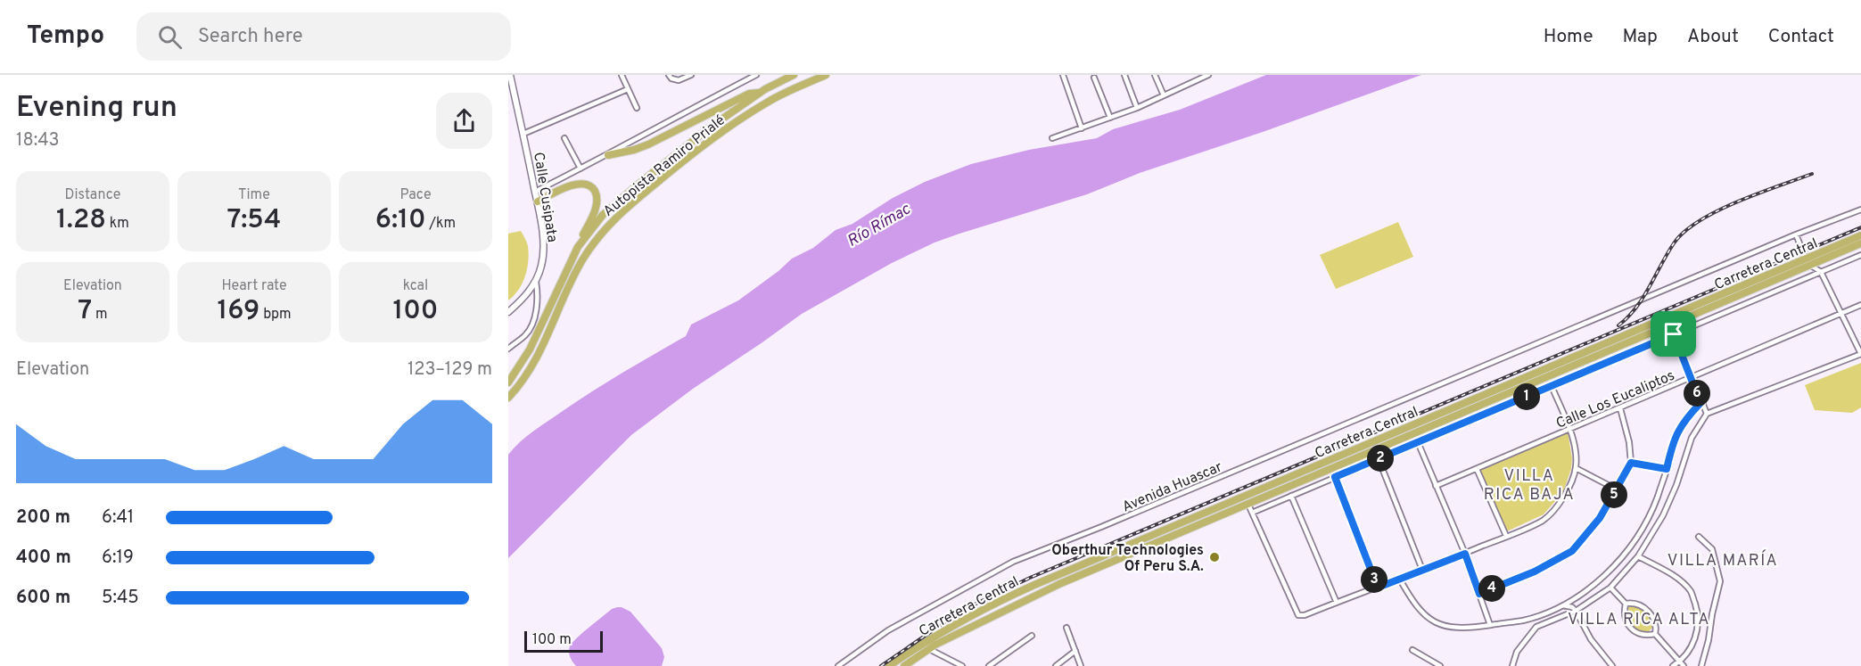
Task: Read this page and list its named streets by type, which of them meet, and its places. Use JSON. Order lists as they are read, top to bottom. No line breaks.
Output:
{"streets":{"highway":["Autopista Ramiro Prialé","Carretera Central"],"street":["Calle Cusipata","Calle Los Eucaliptos","Avenida Huascar"]},"districts":["VILLA RICA BAJA","VILLA MARÍA","VILLA RICA ALTA"],"water":["Río Rímac"],"places":["Oberthur Technologies Of Peru S.A."],"scale_bar":"100 m","page":{"header":"Tempo","search":"Search here","nav":["Home","Map","About","Contact"],"heading":["Evening run","18:43"],"stats":[["Distance","1.28 km"],["Time","7:54"],["Pace","6:10 /km"],["Elevation","7 m"],["Heart rate","169 bpm"],["kcal","100"]],"chart":["Elevation","123–129 m"],"pins":["6","1","2","5","3","4"],"list":[{"name":"200 m","note":"6:41"},{"name":"400 m","note":"6:19"},{"name":"600 m","note":"5:45"}],"scale":"100 m"}}
